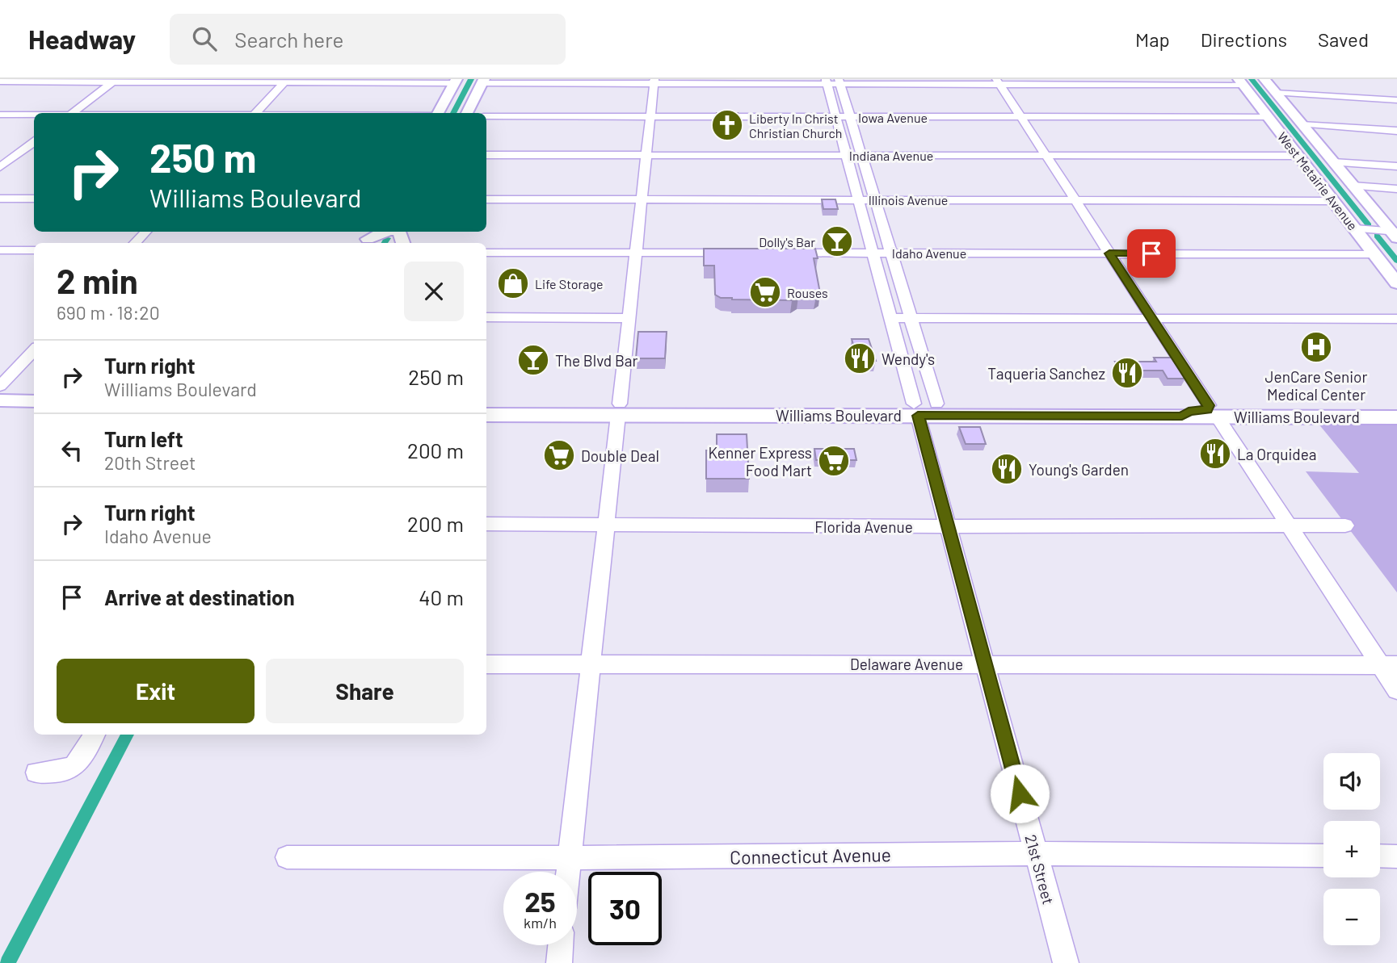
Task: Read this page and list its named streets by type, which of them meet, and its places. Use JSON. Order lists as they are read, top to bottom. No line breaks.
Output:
{"streets":{"main road":["West Metairie Avenue","Williams Boulevard"],"street":["Iowa Avenue","Indiana Avenue","Illinois Avenue","Idaho Avenue","Florida Avenue","Delaware Avenue","Connecticut Avenue","21st Street"]},"crossings":[["Iowa Avenue","West Metairie Avenue"],["Iowa Avenue","21st Street"],["Indiana Avenue","West Metairie Avenue"],["Indiana Avenue","21st Street"],["West Metairie Avenue","Illinois Avenue"],["West Metairie Avenue","Idaho Avenue"],["Illinois Avenue","21st Street"],["Idaho Avenue","21st Street"],["Williams Boulevard","21st Street"],["Florida Avenue","21st Street"],["Delaware Avenue","21st Street"],["Connecticut Avenue","21st Street"]],"places":{"church":["Liberty In Christ Christian Church"],"bar":["Dolly's Bar","The Blvd Bar"],"shop":["Life Storage"],"supermarket":["Rouses","Double Deal","Kenner Express Food Mart"],"hospital":["JenCare Senior Medical Center"],"restaurant":["Wendy's","Taqueria Sanchez","La Orquidea","Young's Garden"]},"page":{"header":"Headway","search":"Search here","nav":["Map","Directions","Saved"],"turn":["250 m","Williams Boulevard"],"heading":["2 min","690 m · 18:20"],"list":[{"name":"Turn right","note":"Williams Boulevard","value":"250 m"},{"name":"Turn left","note":"20th Street","value":"200 m"},{"name":"Turn right","note":"Idaho Avenue","value":"200 m"},{"name":"Arrive at destination","value":"40 m"}],"buttons":["Exit","Share"],"map_buttons":["+","−"],"speed":"25 km/h","limit":"30"}}
